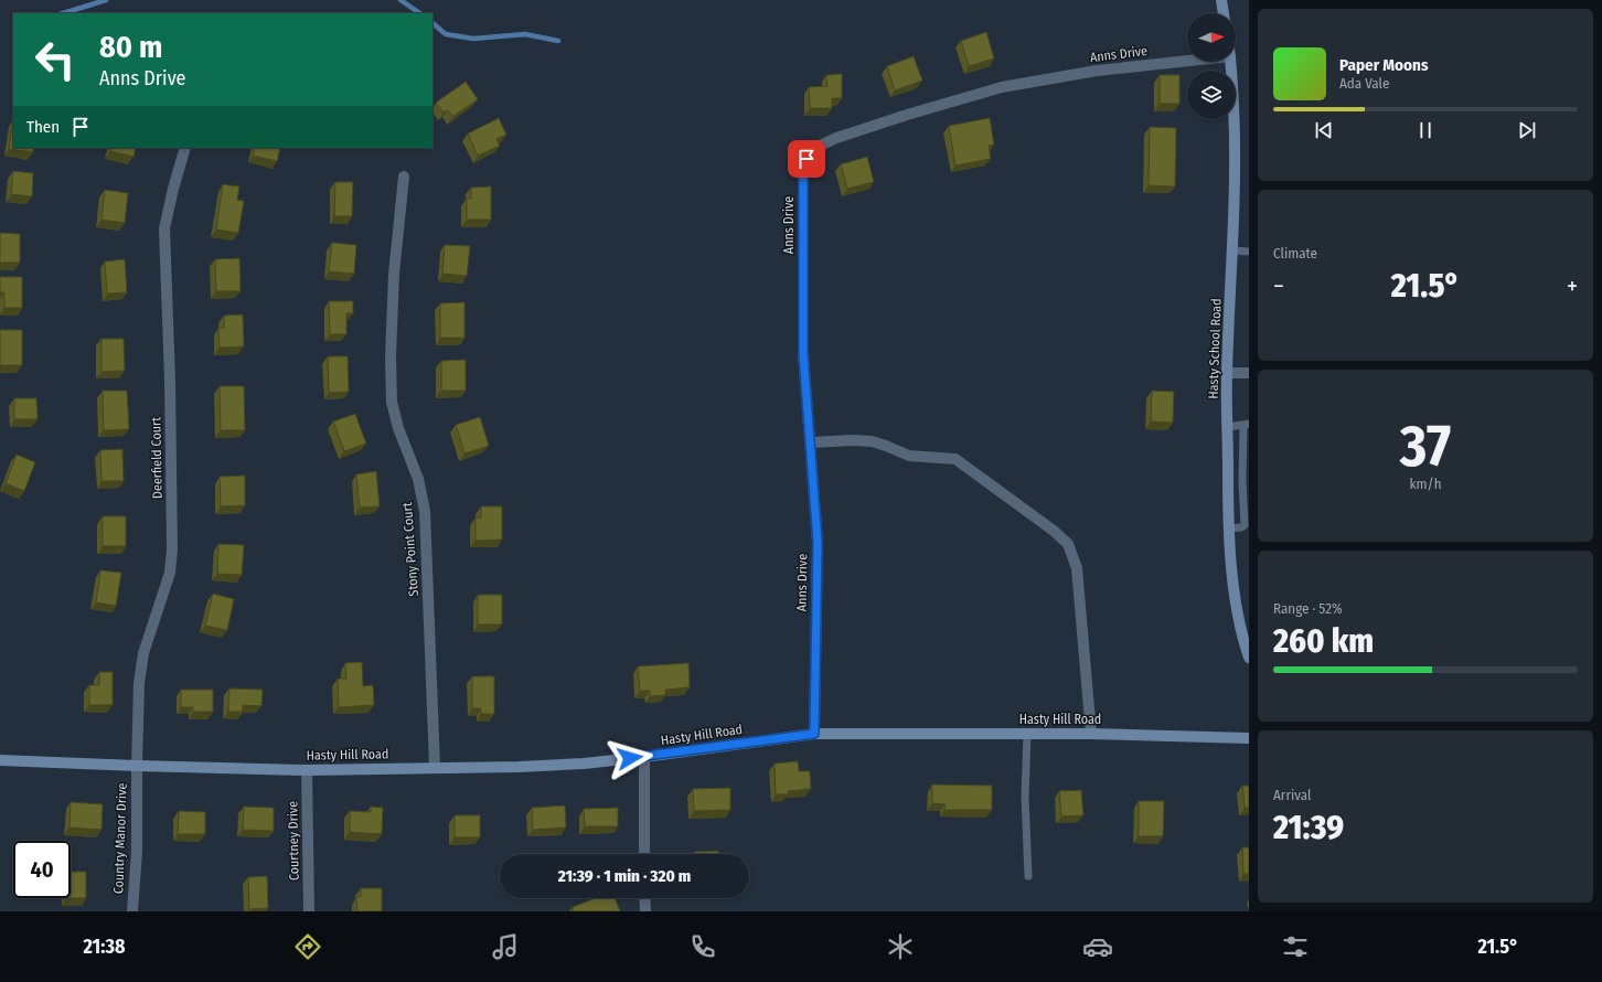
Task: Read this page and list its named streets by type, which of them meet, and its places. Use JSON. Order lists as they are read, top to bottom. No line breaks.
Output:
{"streets":{"street":["Anns Drive","Hasty School Road","Deerfield Court","Stony Point Court","Hasty Hill Road","Country Manor Drive","Courtney Drive"]},"crossings":[["Anns Drive","Hasty Hill Road"],["Deerfield Court","Hasty Hill Road"],["Deerfield Court","Country Manor Drive"],["Stony Point Court","Hasty Hill Road"],["Hasty Hill Road","Country Manor Drive"],["Hasty Hill Road","Courtney Drive"]],"north":"right","page":{"turn":["80 m","Anns Drive"],"song":["Paper Moons","Ada Vale"],"then":"Then","tile":["Climate",["37","km/h"],["Range · 52%","260 km"],["Arrival","21:39"]],"heat":["−","21.5°","+"],"limit":"40","trip":"21:39 · 1 min · 320 m","tabs":["21:38","21.5°"]}}
